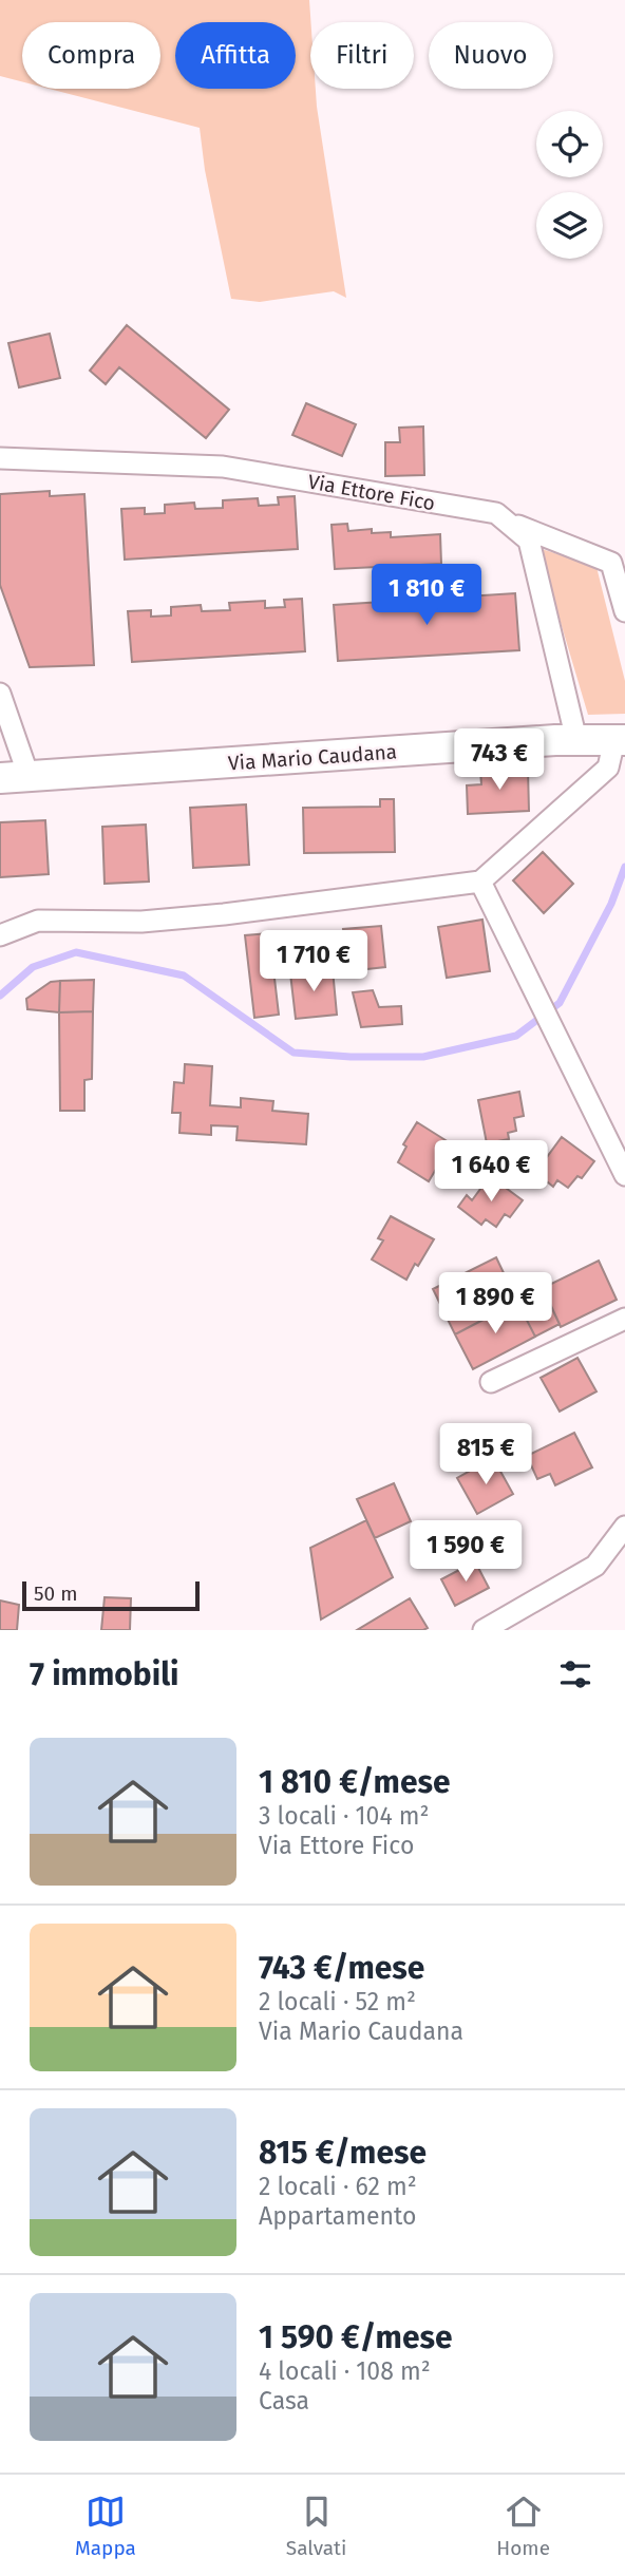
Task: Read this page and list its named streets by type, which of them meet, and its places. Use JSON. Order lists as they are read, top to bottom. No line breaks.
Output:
{"streets":{"main road":["Via Mario Caudana"],"street":["Via Ettore Fico"]},"crossings":[["Via Ettore Fico","Via Mario Caudana"]],"scale_bar":"50 m","page":{"chip":["Compra","Affitta","Filtri","Nuovo"],"price":["1 810 €","743 €","1 710 €","1 640 €","1 890 €","815 €","1 590 €"],"scale":"50 m","heading":"7 immobili","list":[{"name":"1 810 €/mese","note":"3 locali · 104 m² · Via Ettore Fico"},{"name":"743 €/mese","note":"2 locali · 52 m² · Via Mario Caudana"},{"name":"815 €/mese","note":"2 locali · 62 m² · Appartamento"},{"name":"1 590 €/mese","note":"4 locali · 108 m² · Casa"}],"tabs":["Mappa","Salvati","Home"]}}
